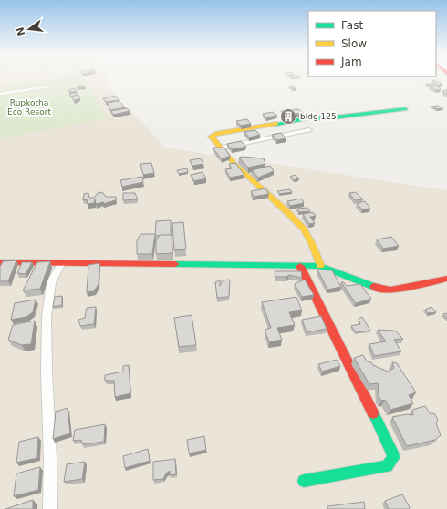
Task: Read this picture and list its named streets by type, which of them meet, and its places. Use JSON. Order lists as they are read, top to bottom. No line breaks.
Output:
{"parks":["Rupkotha Eco Resort"],"places":{"building":["bldg 125"]},"legend":["Fast","Slow","Jam"],"north":"left"}
